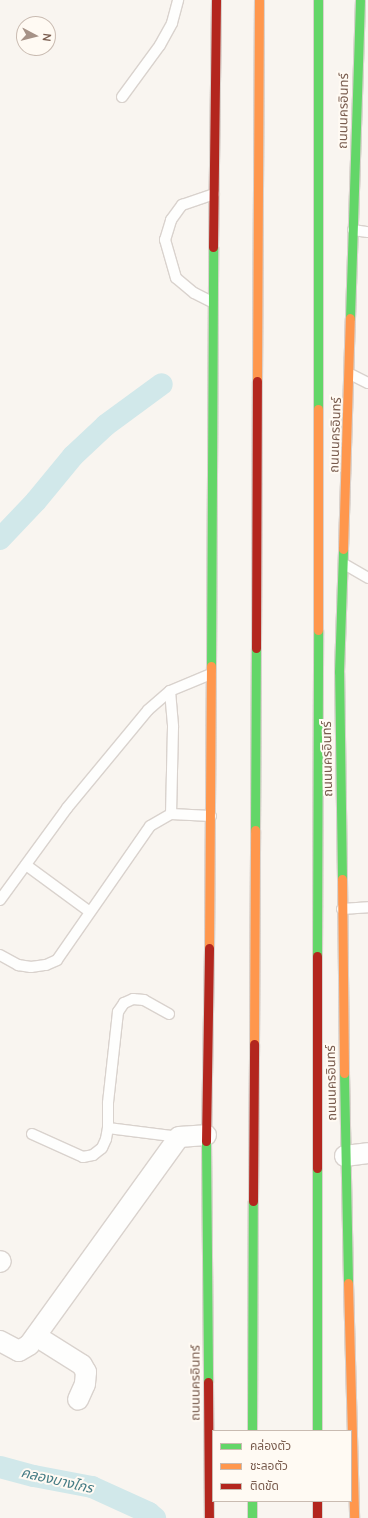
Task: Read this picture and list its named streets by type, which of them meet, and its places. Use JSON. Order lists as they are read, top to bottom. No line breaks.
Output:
{"streets":{"main road":["ถนนนครอินทร์"]},"water":["คลองบางไกร"],"legend":["คล่องตัว","ชะลอตัว","ติดขัด"],"north":"right"}
